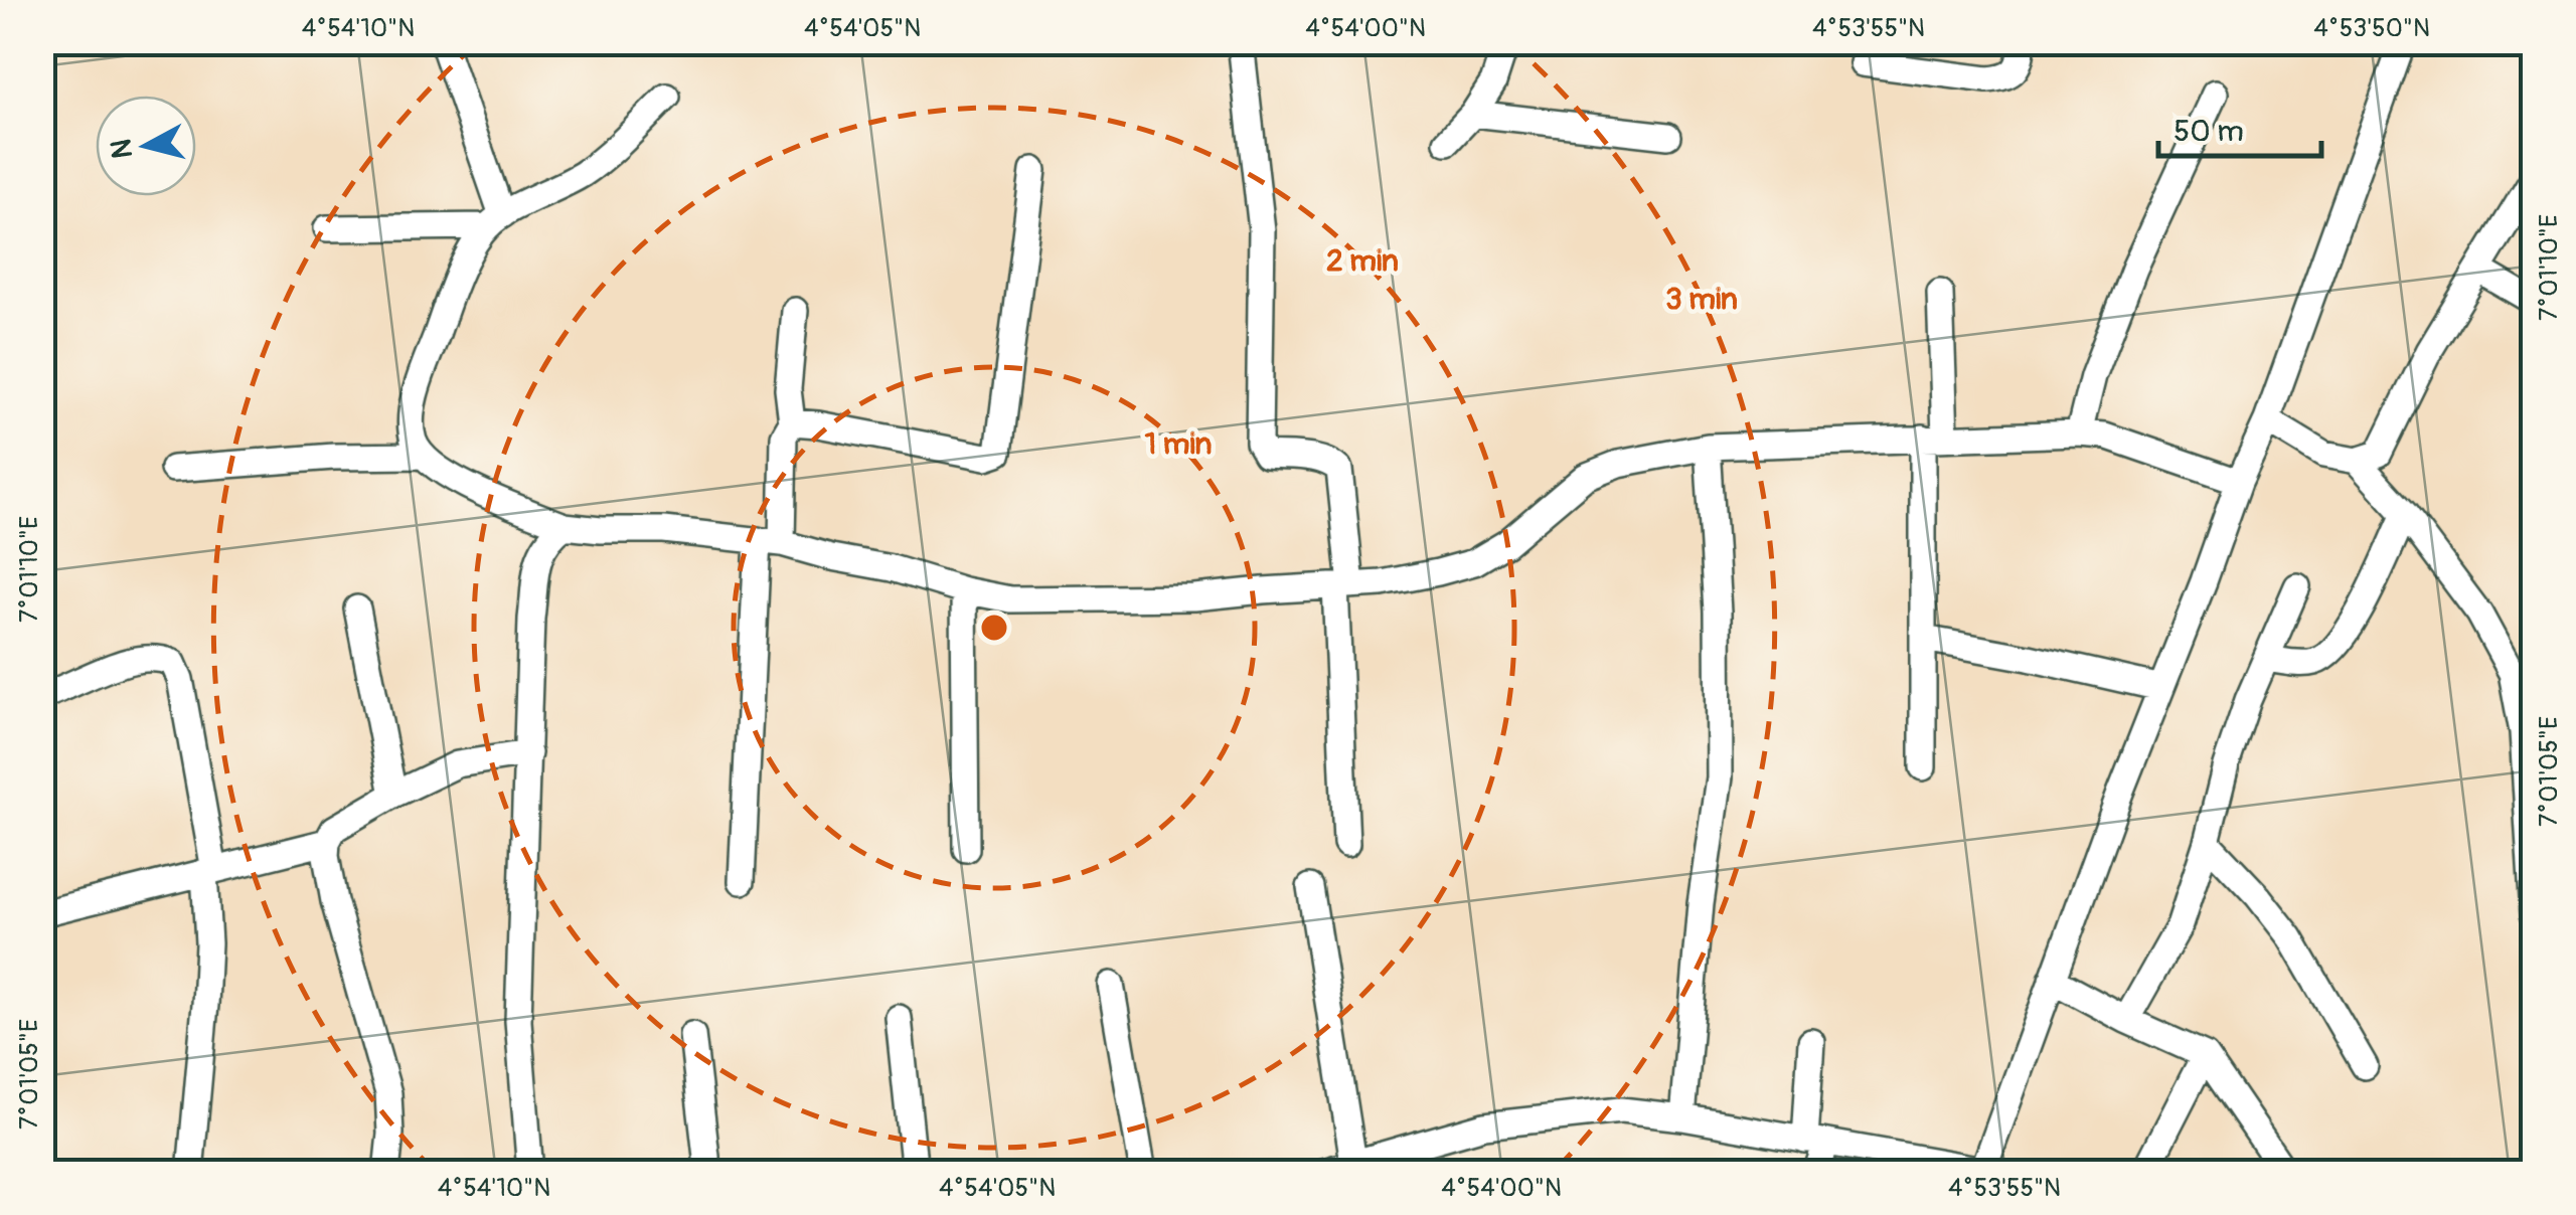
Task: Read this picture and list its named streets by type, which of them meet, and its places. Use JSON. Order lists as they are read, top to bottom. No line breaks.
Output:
{"scale_bar":"50 m","north":"left","coordinates":["4°54'10\"N","4°54'05\"N","4°54'00\"N","4°53'55\"N","4°53'50\"N","7°01'10\"E","7°01'05\"E"],"rings":["2 min","3 min","1 min"]}
